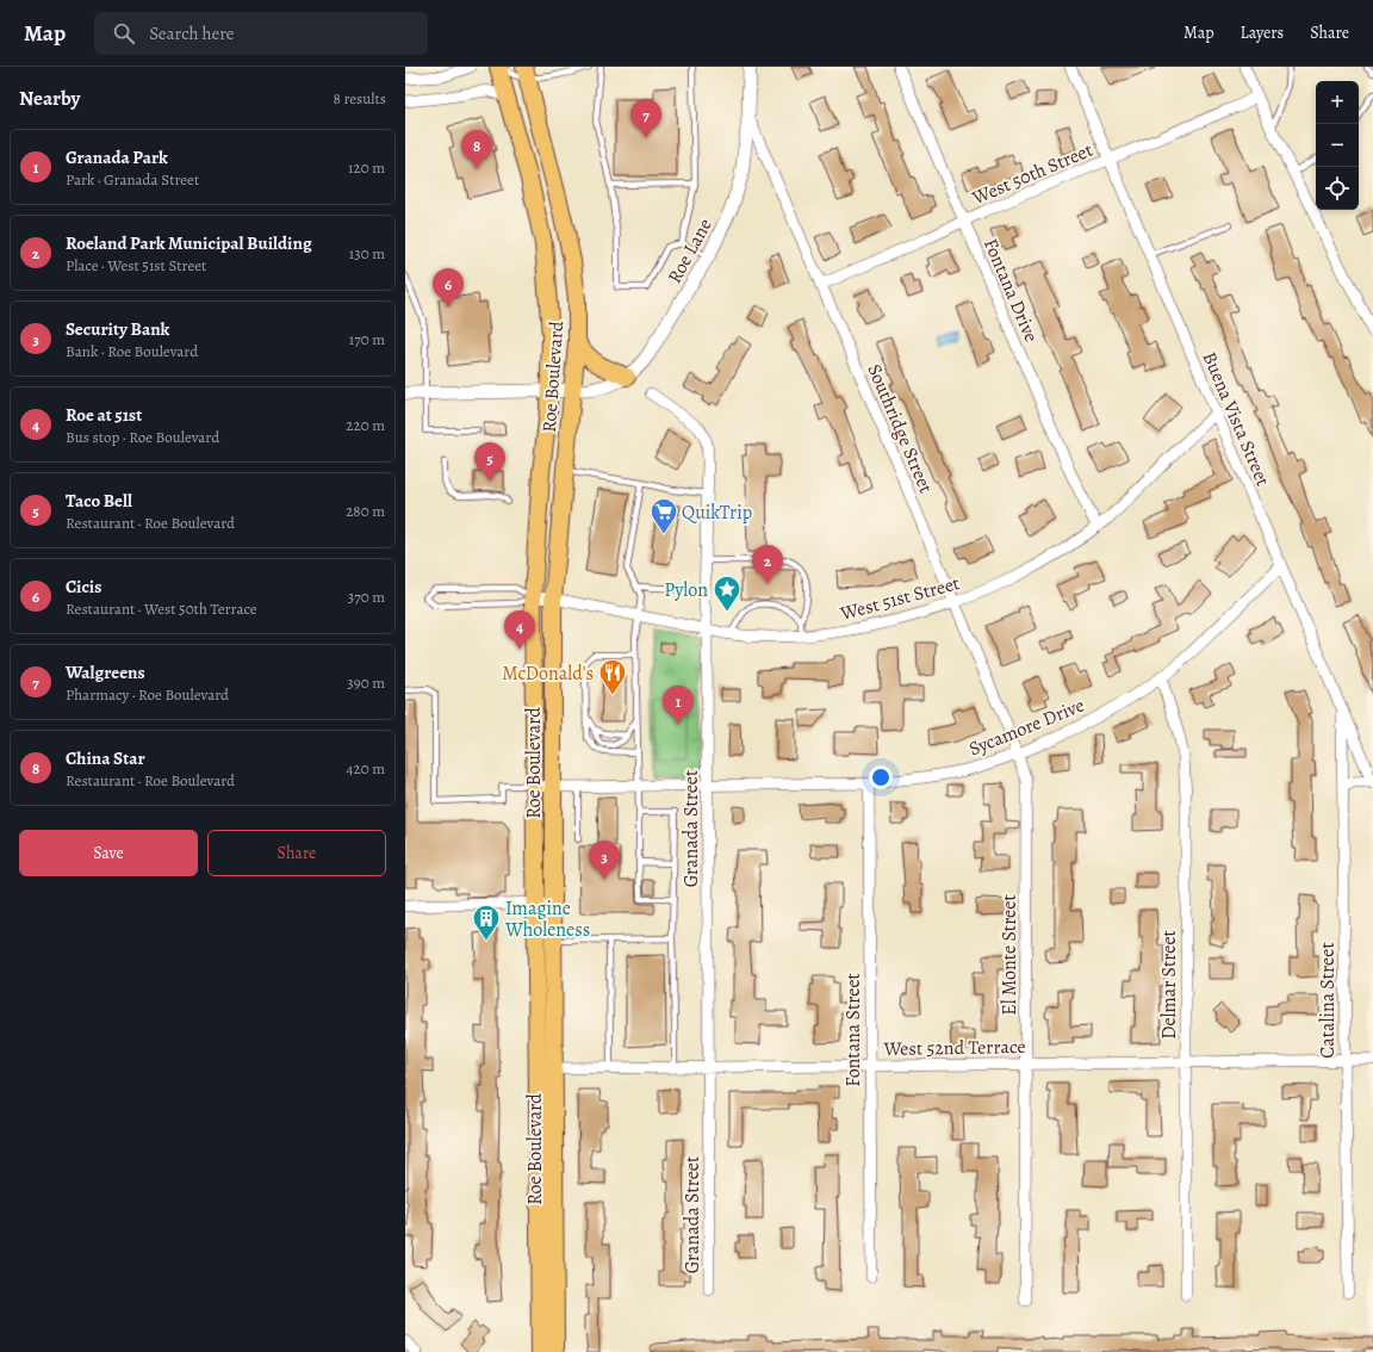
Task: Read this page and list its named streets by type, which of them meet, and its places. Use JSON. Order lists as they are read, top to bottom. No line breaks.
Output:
{"streets":{"main road":["Roe Boulevard"],"street":["West 50th Street","Roe Lane","Fontana Drive","Buena Vista Street","Southridge Street","West 51st Street","Sycamore Drive","Granada Street","El Monte Street","Delmar Street","Catalina Street","Fontana Street","West 52nd Terrace"]},"crossings":[["West 50th Street","Fontana Drive"],["West 50th Street","Buena Vista Street"],["West 50th Street","Southridge Street"],["Roe Lane","Roe Boulevard"],["Roe Lane","Southridge Street"],["Fontana Drive","West 51st Street"],["Roe Boulevard","West 51st Street"],["Roe Boulevard","Sycamore Drive"],["Roe Boulevard","West 52nd Terrace"],["Buena Vista Street","West 51st Street"],["Buena Vista Street","Sycamore Drive"],["Buena Vista Street","Catalina Street"],["Southridge Street","West 51st Street"],["Southridge Street","Sycamore Drive"],["Southridge Street","El Monte Street"],["West 51st Street","Granada Street"],["Sycamore Drive","Granada Street"],["Sycamore Drive","El Monte Street"],["Sycamore Drive","Delmar Street"],["Sycamore Drive","Fontana Street"],["Granada Street","West 52nd Terrace"],["El Monte Street","West 52nd Terrace"],["Delmar Street","West 52nd Terrace"],["Catalina Street","West 52nd Terrace"],["Fontana Street","West 52nd Terrace"]],"places":{"supermarket":["QuikTrip"],"place":["Pylon"],"restaurant":["McDonald's"],"building":["Imagine Wholeness"]},"page":{"header":"Map","search":"Search here","nav":["Map","Layers","Share"],"heading":["Nearby","8 results"],"map_buttons":["+","−"],"pins":["7","8","6","5","2","4","1","3"],"list":[{"mark":"1","name":"Granada Park","note":"Park · Granada Street","value":"120 m"},{"mark":"2","name":"Roeland Park Municipal Building","note":"Place · West 51st Street","value":"130 m"},{"mark":"3","name":"Security Bank","note":"Bank · Roe Boulevard","value":"170 m"},{"mark":"4","name":"Roe at 51st","note":"Bus stop · Roe Boulevard","value":"220 m"},{"mark":"5","name":"Taco Bell","note":"Restaurant · Roe Boulevard","value":"280 m"},{"mark":"6","name":"Cicis","note":"Restaurant · West 50th Terrace","value":"370 m"},{"mark":"7","name":"Walgreens","note":"Pharmacy · Roe Boulevard","value":"390 m"},{"mark":"8","name":"China Star","note":"Restaurant · Roe Boulevard","value":"420 m"}],"buttons":["Save","Share"]}}
